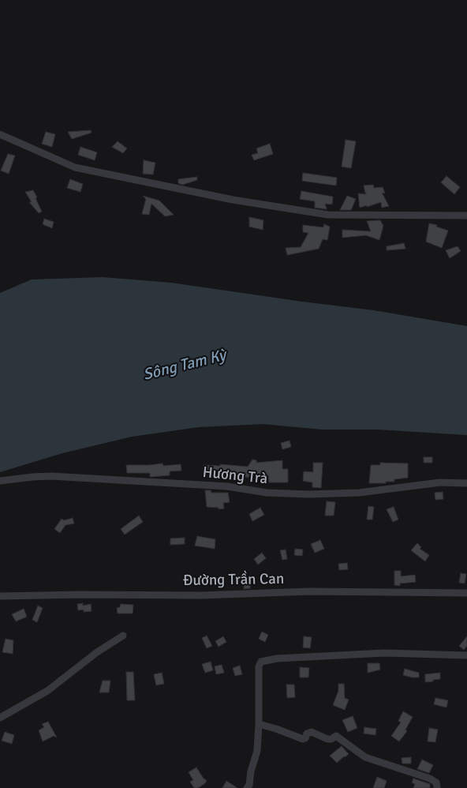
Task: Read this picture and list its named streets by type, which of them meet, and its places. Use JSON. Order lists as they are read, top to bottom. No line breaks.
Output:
{"streets":{"street":["Hương Trà","Đường Trần Can"]},"water":["Sông Tam Kỳ"]}
